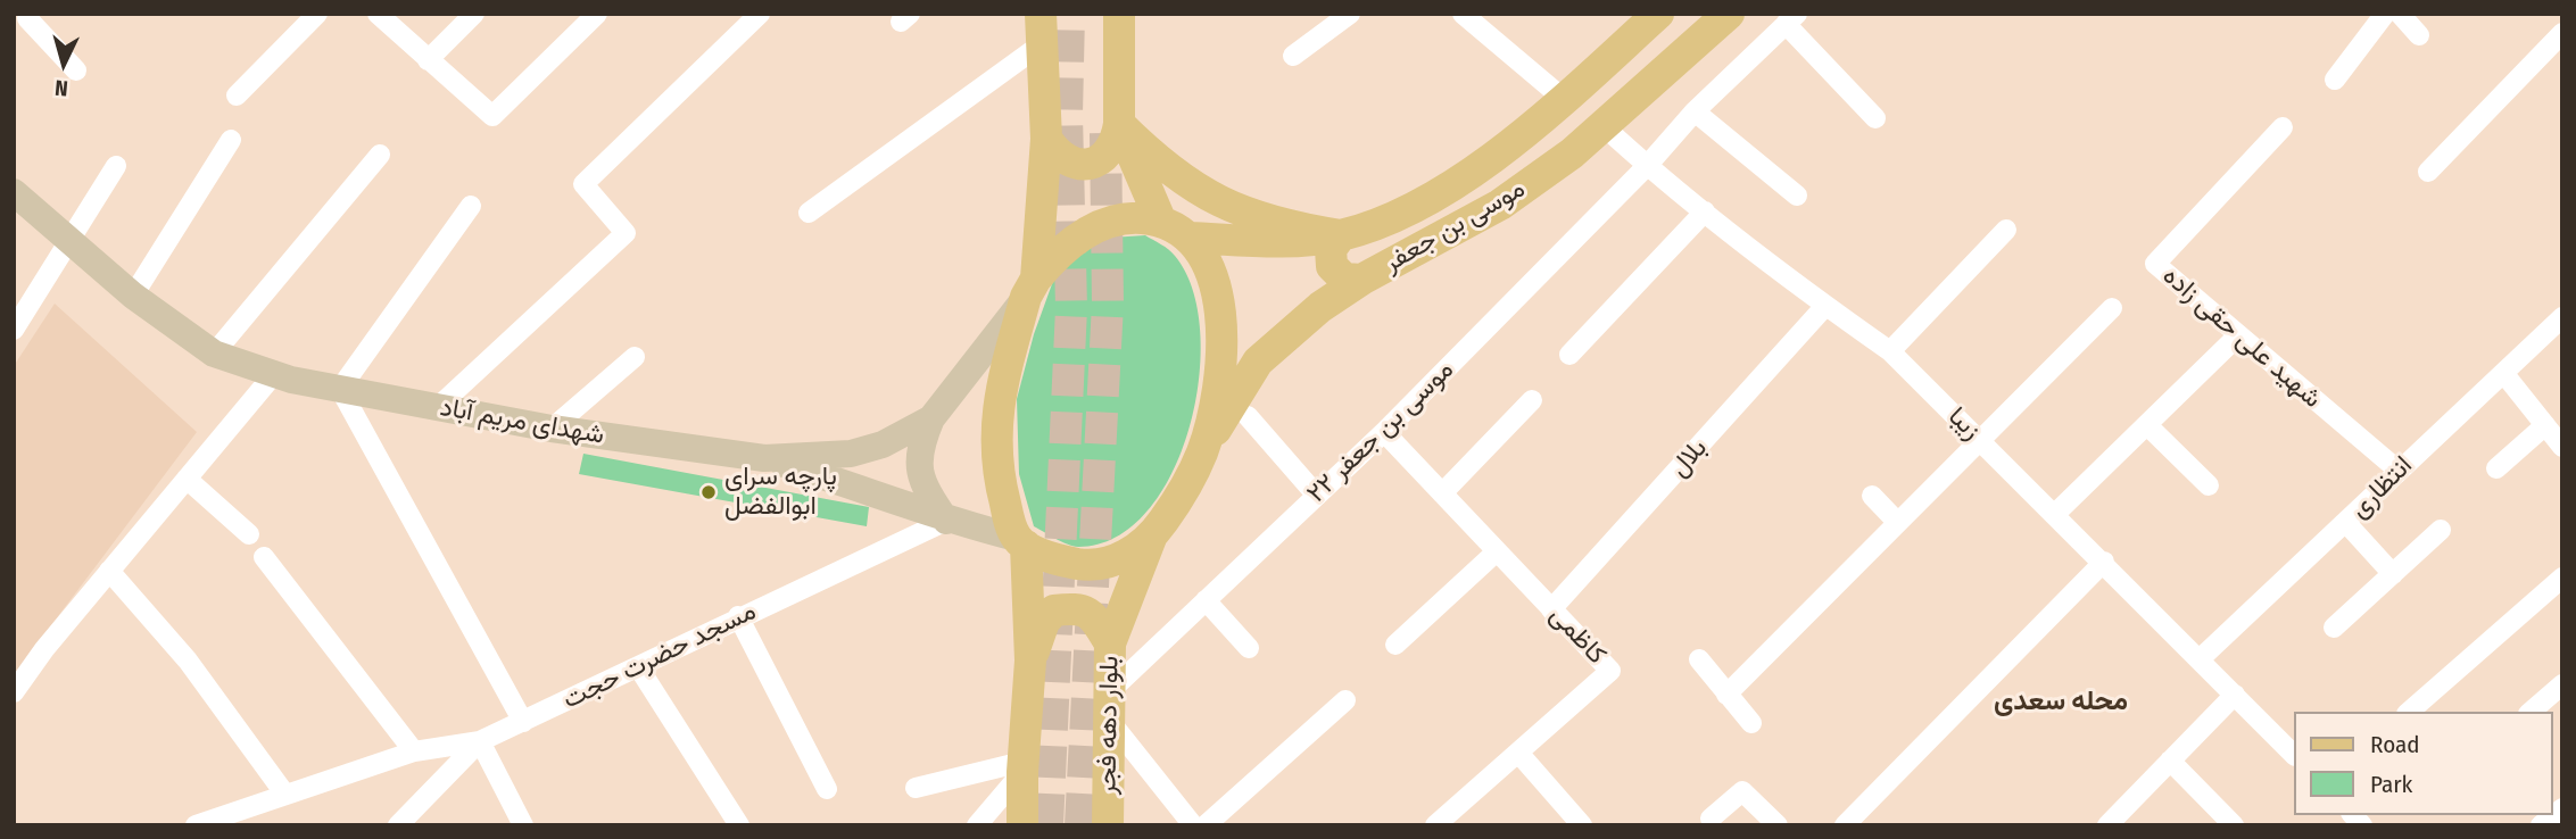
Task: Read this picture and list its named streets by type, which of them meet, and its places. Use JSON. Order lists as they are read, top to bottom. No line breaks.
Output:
{"streets":{"main road":["موسی بن جعفر","شهدای مریم آباد","بلوار دهه فجر"],"street":["شهید علی حقی زاده","زیبا","موسی بن جعفر ۲۲","بلال","انتظاری","کاظمی","مسجد حضرت حجت"]},"crossings":[["موسی بن جعفر","زیبا"],["شهید علی حقی زاده","انتظاری"],["زیبا","موسی بن جعفر ۲۲"],["زیبا","بلال"],["زیبا","انتظاری"],["موسی بن جعفر ۲۲","کاظمی"],["موسی بن جعفر ۲۲","بلوار دهه فجر"],["بلال","کاظمی"]],"districts":["محله سعدی"],"places":["پارچه سرای ابوالفضل"],"legend":["Road","Park"],"north":"bottom"}
